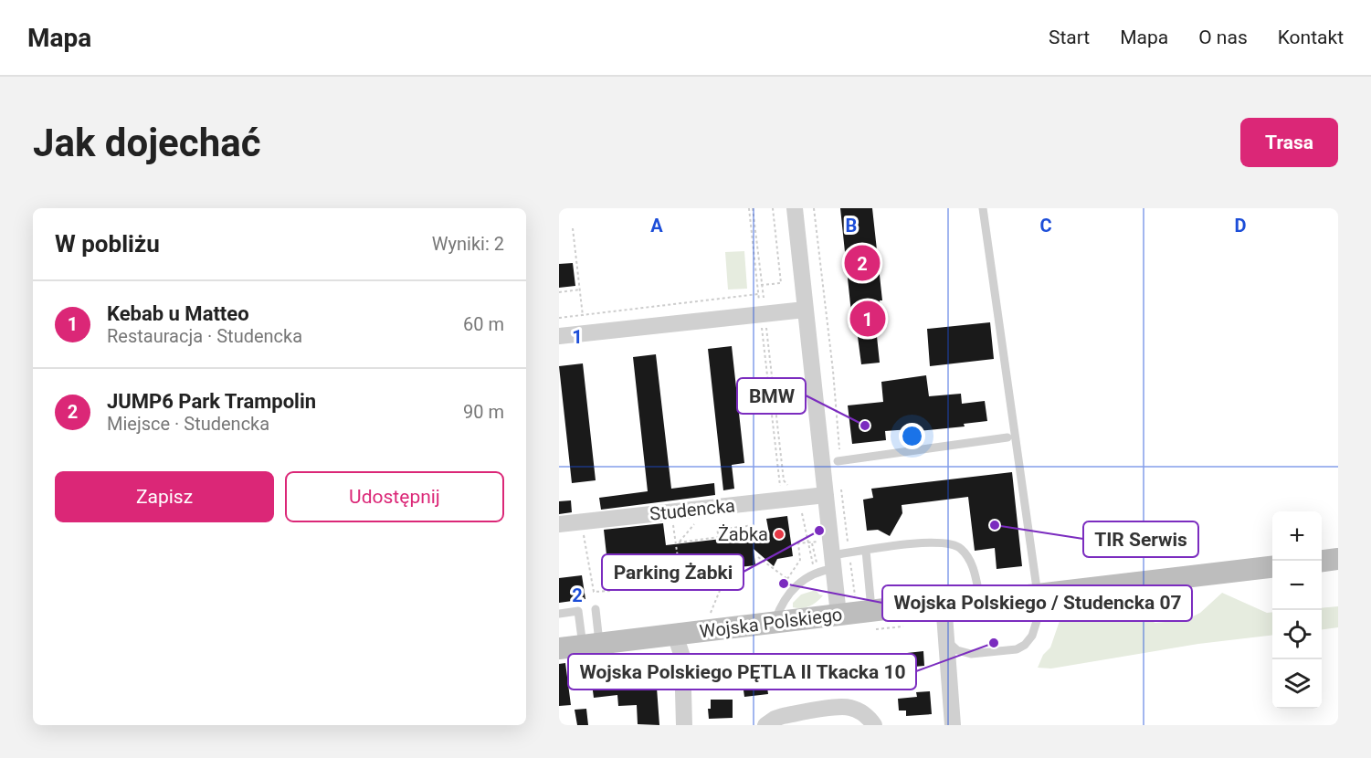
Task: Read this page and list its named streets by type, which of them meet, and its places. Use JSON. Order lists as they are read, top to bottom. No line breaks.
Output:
{"streets":{"main road":["Wojska Polskiego"],"street":["Studencka"]},"places":["BMW","TIR Serwis","Parking Żabki","Żabka","Wojska Polskiego / Studencka 07","Wojska Polskiego PĘTLA II Tkacka 10"],"page":{"header":"Mapa","nav":["Start","Mapa","O nas","Kontakt"],"buttons":["Trasa",["Zapisz","Udostępnij"]],"title":"Jak dojechać","heading":["W pobliżu","Wyniki: 2"],"pins":["2","1"],"list":[{"mark":"1","name":"Kebab u Matteo","note":"Restauracja · Studencka","value":"60 m"},{"mark":"2","name":"JUMP6 Park Trampolin","note":"Miejsce · Studencka","value":"90 m"}],"map_buttons":["+","−"]},"grid":{"columns":["A","B","C","D"],"rows":["1","2"]}}
